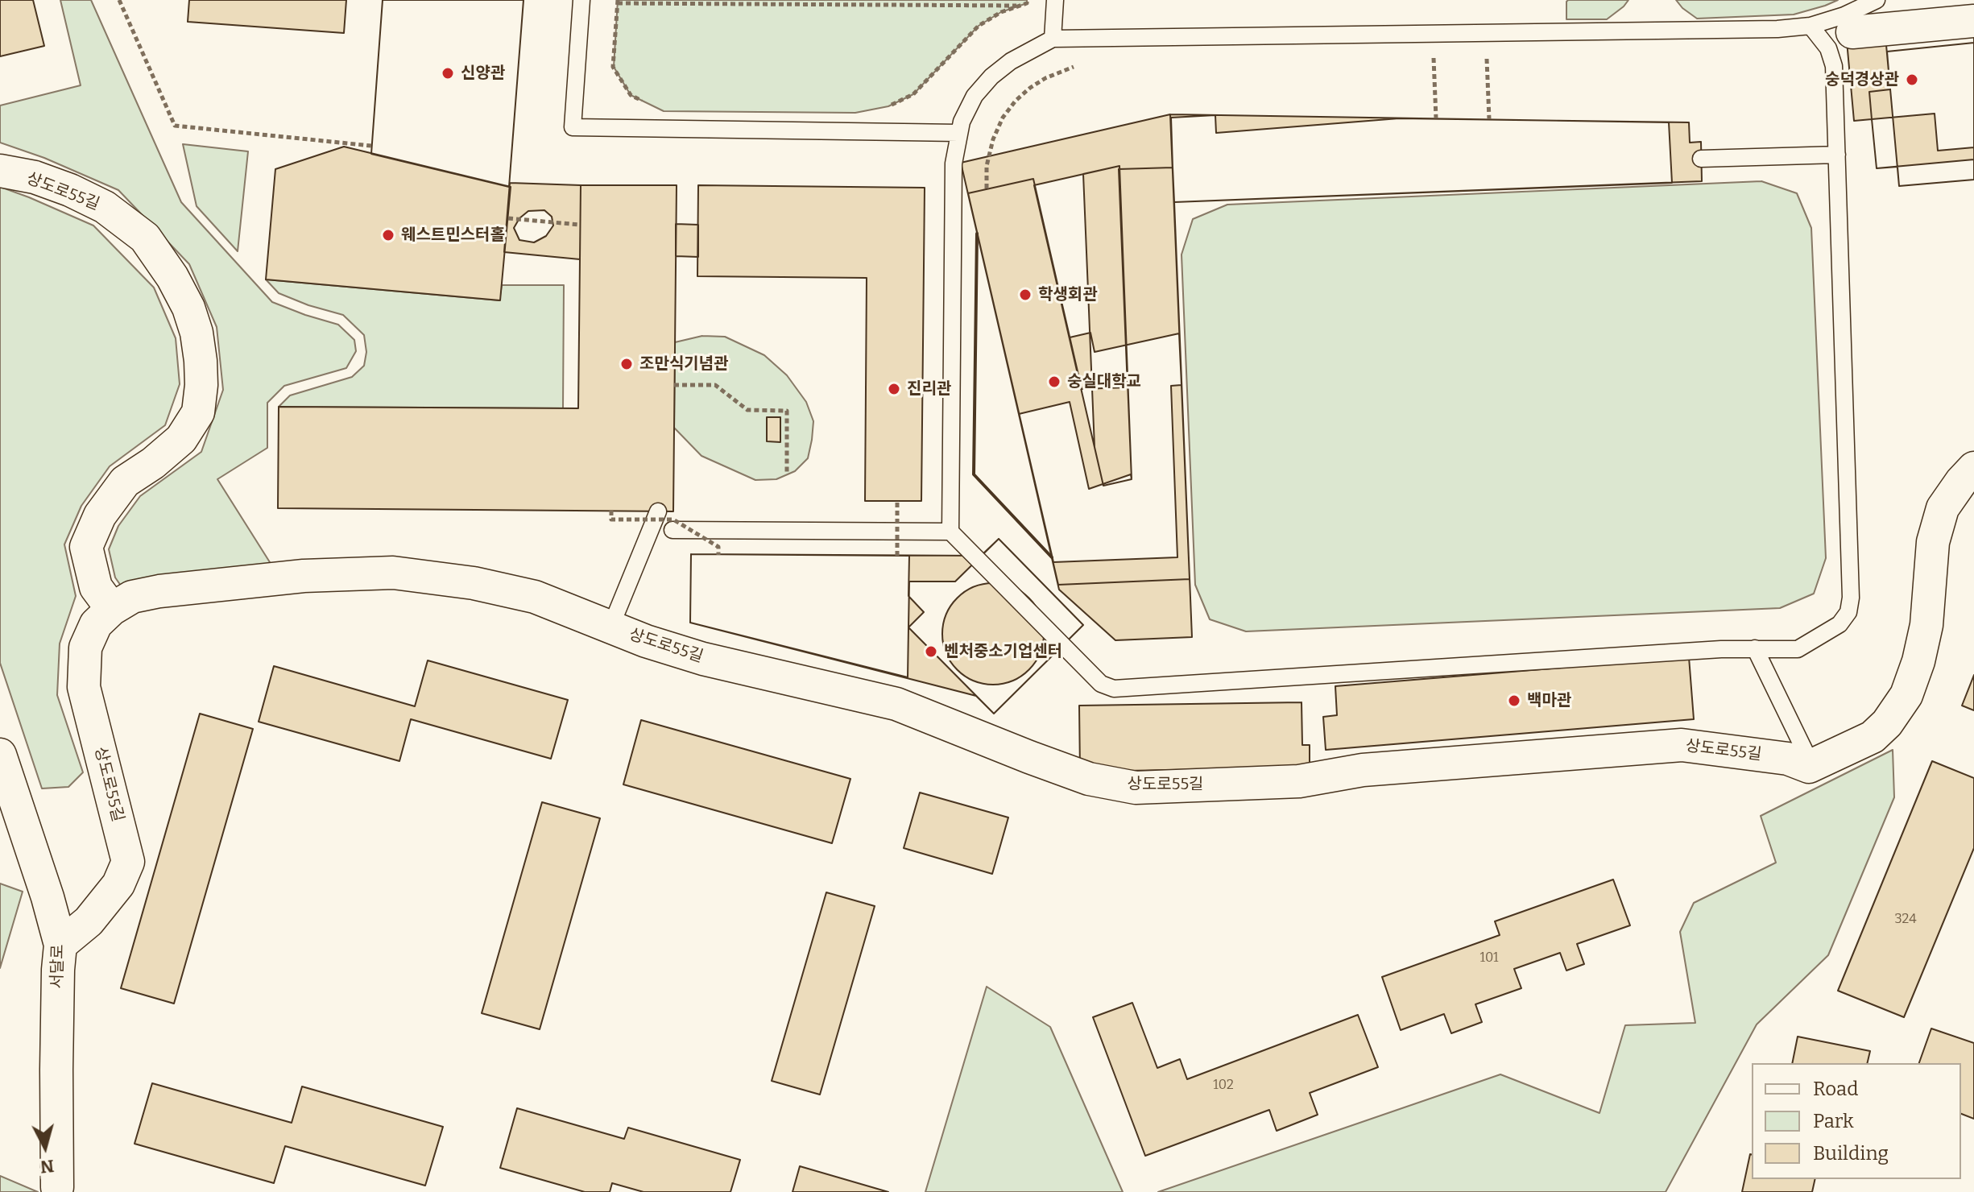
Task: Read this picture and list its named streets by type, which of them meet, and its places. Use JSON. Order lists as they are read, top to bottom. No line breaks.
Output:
{"streets":{"street":["상도로55길","서달로"]},"crossings":[["상도로55길","서달로"]],"places":["신양관","숭덕경상관","웨스트민스터홀","학생회관","조만식기념관","숭실대학교","진리관","벤처중소기업센터","백마관"],"house_numbers":["324","101","102"],"legend":["Road","Park","Building"],"north":"bottom"}
